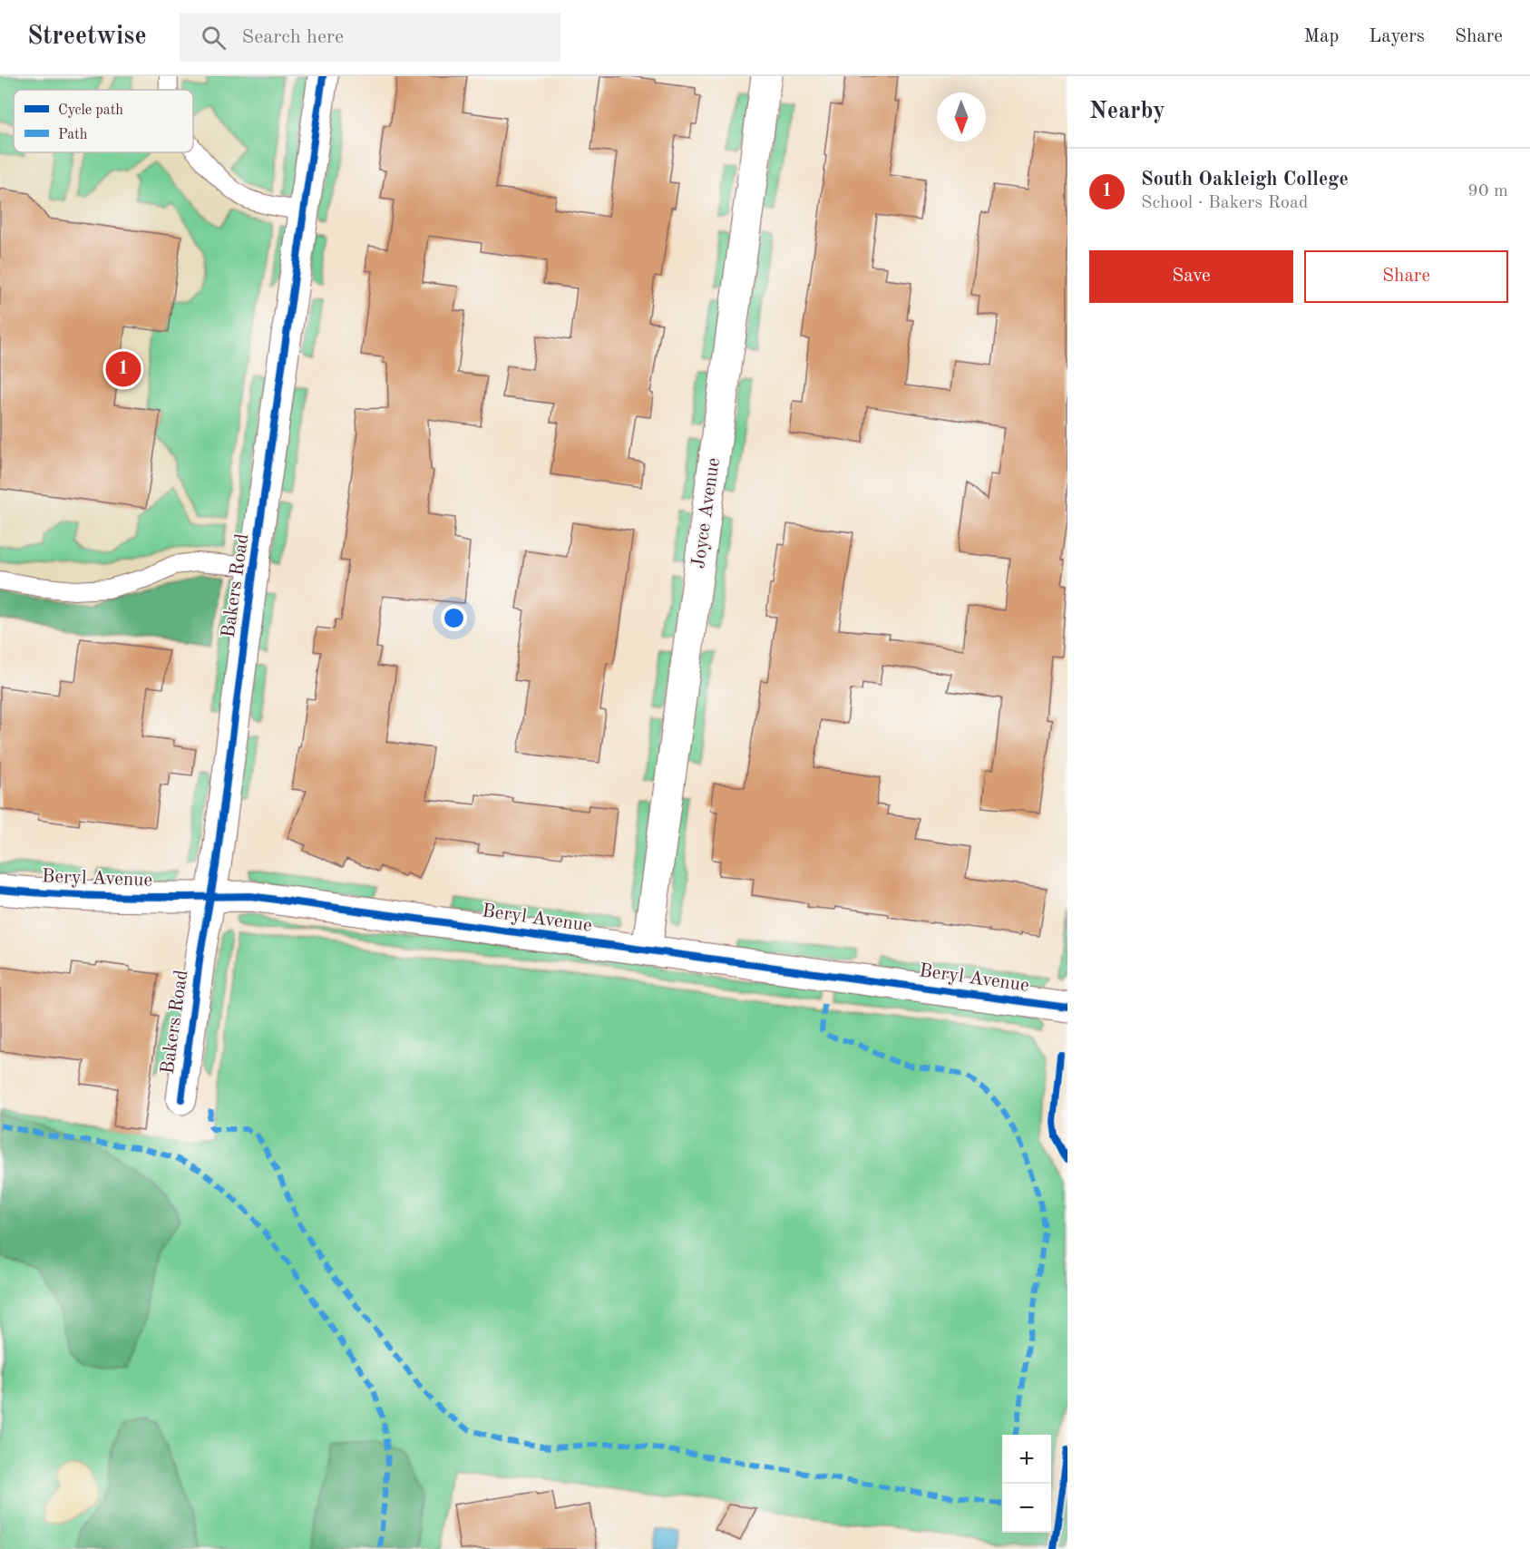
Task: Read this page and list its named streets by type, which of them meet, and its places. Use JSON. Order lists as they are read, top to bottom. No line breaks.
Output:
{"streets":{"street":["Joyce Avenue","Bakers Road","Beryl Avenue"]},"crossings":[["Joyce Avenue","Beryl Avenue"],["Bakers Road","Beryl Avenue"]],"legend":["Cycle path","Path"],"north":"bottom","page":{"header":"Streetwise","search":"Search here","nav":["Map","Layers","Share"],"heading":"Nearby","list":[{"mark":"1","name":"South Oakleigh College","note":"School · Bakers Road","value":"90 m"}],"buttons":["Save","Share"],"pins":"1","map_buttons":["+","−"]}}
